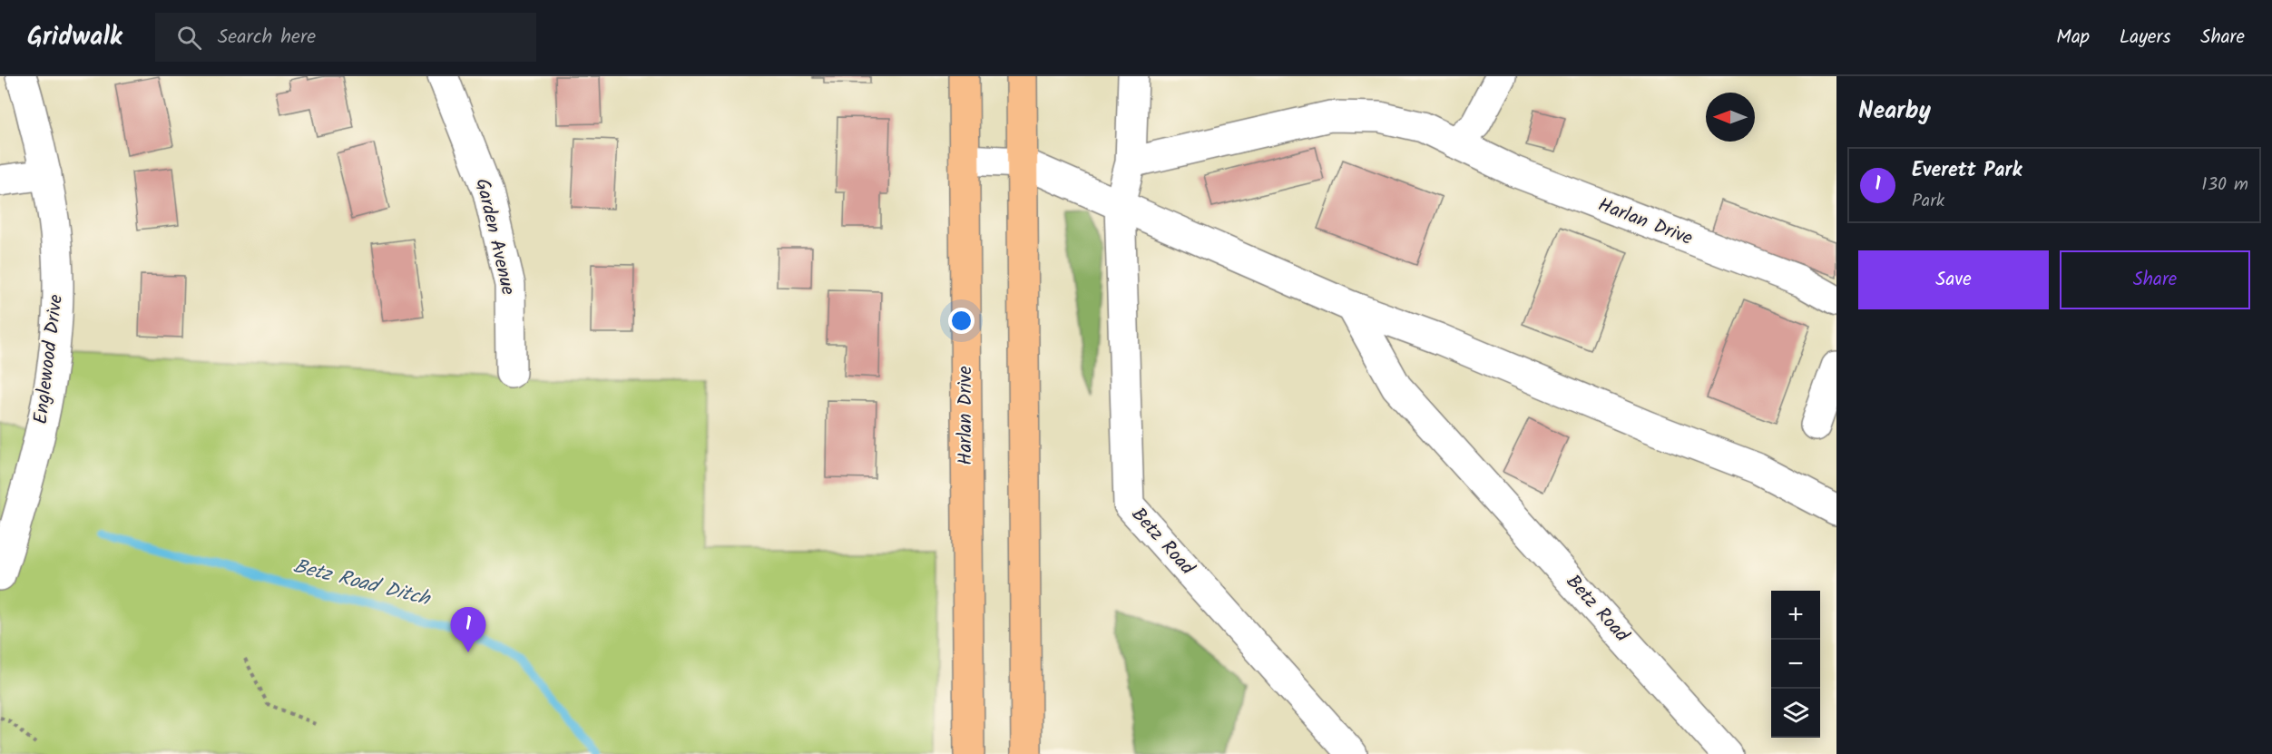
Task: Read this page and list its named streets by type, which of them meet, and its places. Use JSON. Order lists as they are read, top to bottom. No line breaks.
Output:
{"streets":{"main road":["Harlan Drive"],"street":["Garden Avenue","Englewood Drive","Betz Road"]},"water":["Betz Road Ditch"],"north":"left","page":{"header":"Gridwalk","search":"Search here","nav":["Map","Layers","Share"],"heading":"Nearby","list":[{"mark":"1","name":"Everett Park","note":"Park","value":"130 m"}],"buttons":["Save","Share"],"map_buttons":["+","−"],"pins":"1"}}
